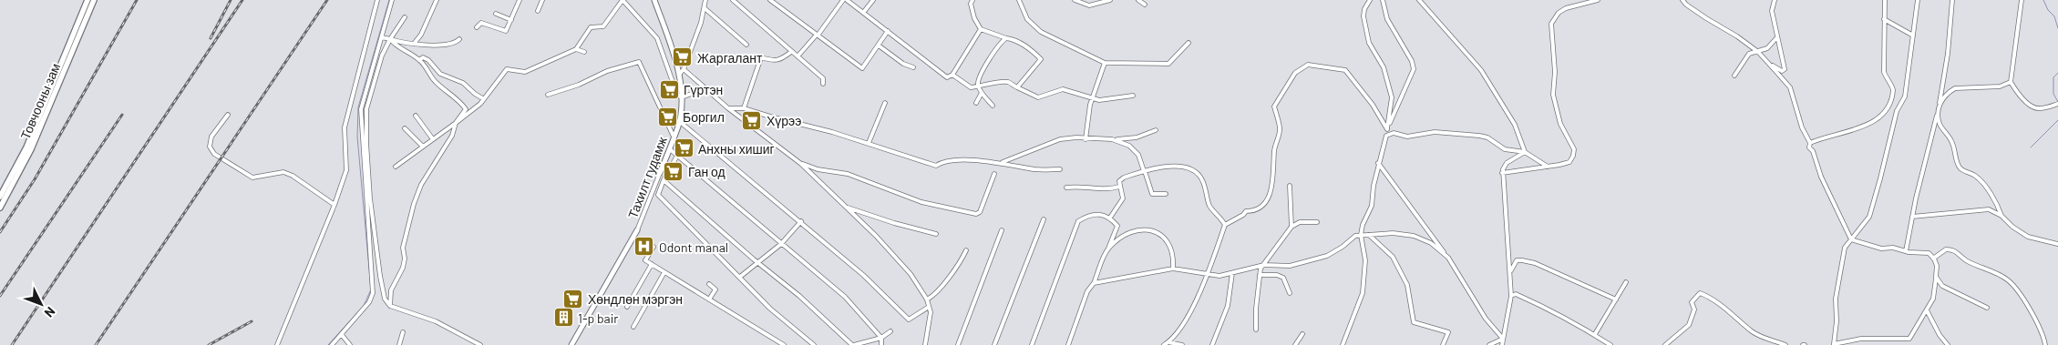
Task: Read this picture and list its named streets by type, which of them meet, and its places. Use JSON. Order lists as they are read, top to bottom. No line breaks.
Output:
{"streets":{"highway":["Товчооны зам"],"main road":["Тахилт гудамж"]},"places":{"supermarket":["Жаргалант","Гүртэн","Боргил","Хүрээ","Анхны хишиг","Ган од","Хөндлөн мэргэн"],"hospital":["Odont manal"],"building":["1-p bair"]},"north":"bottom right"}
